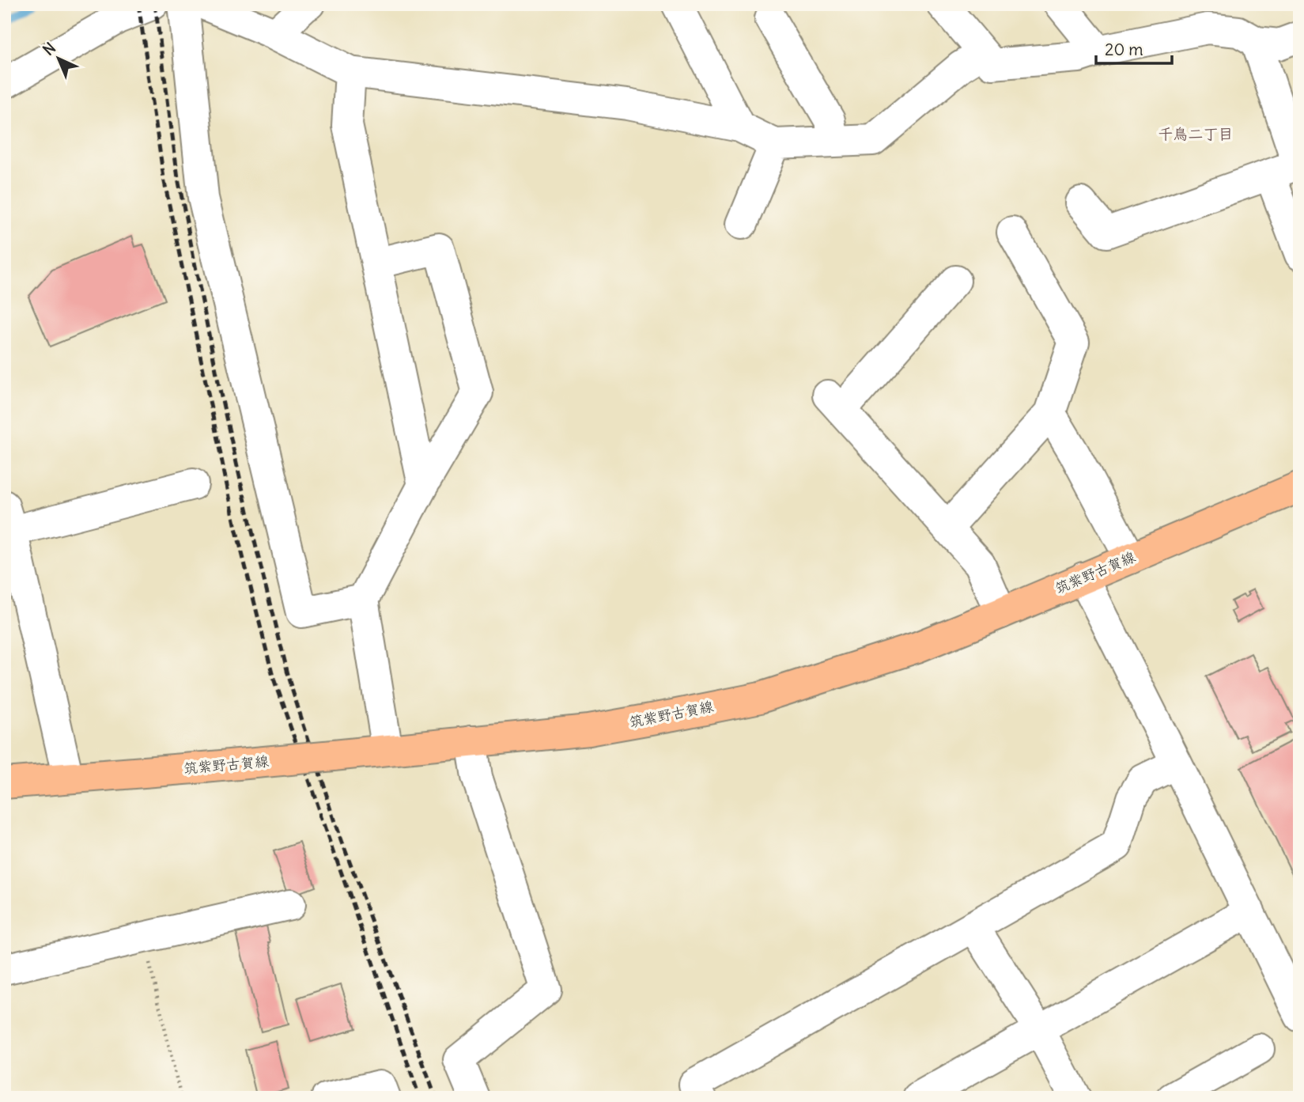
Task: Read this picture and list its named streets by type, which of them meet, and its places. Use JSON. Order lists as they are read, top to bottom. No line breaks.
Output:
{"streets":{"main road":["筑紫野古賀線"]},"districts":["千鳥二丁目"],"scale_bar":"20 m","north":"top left"}
